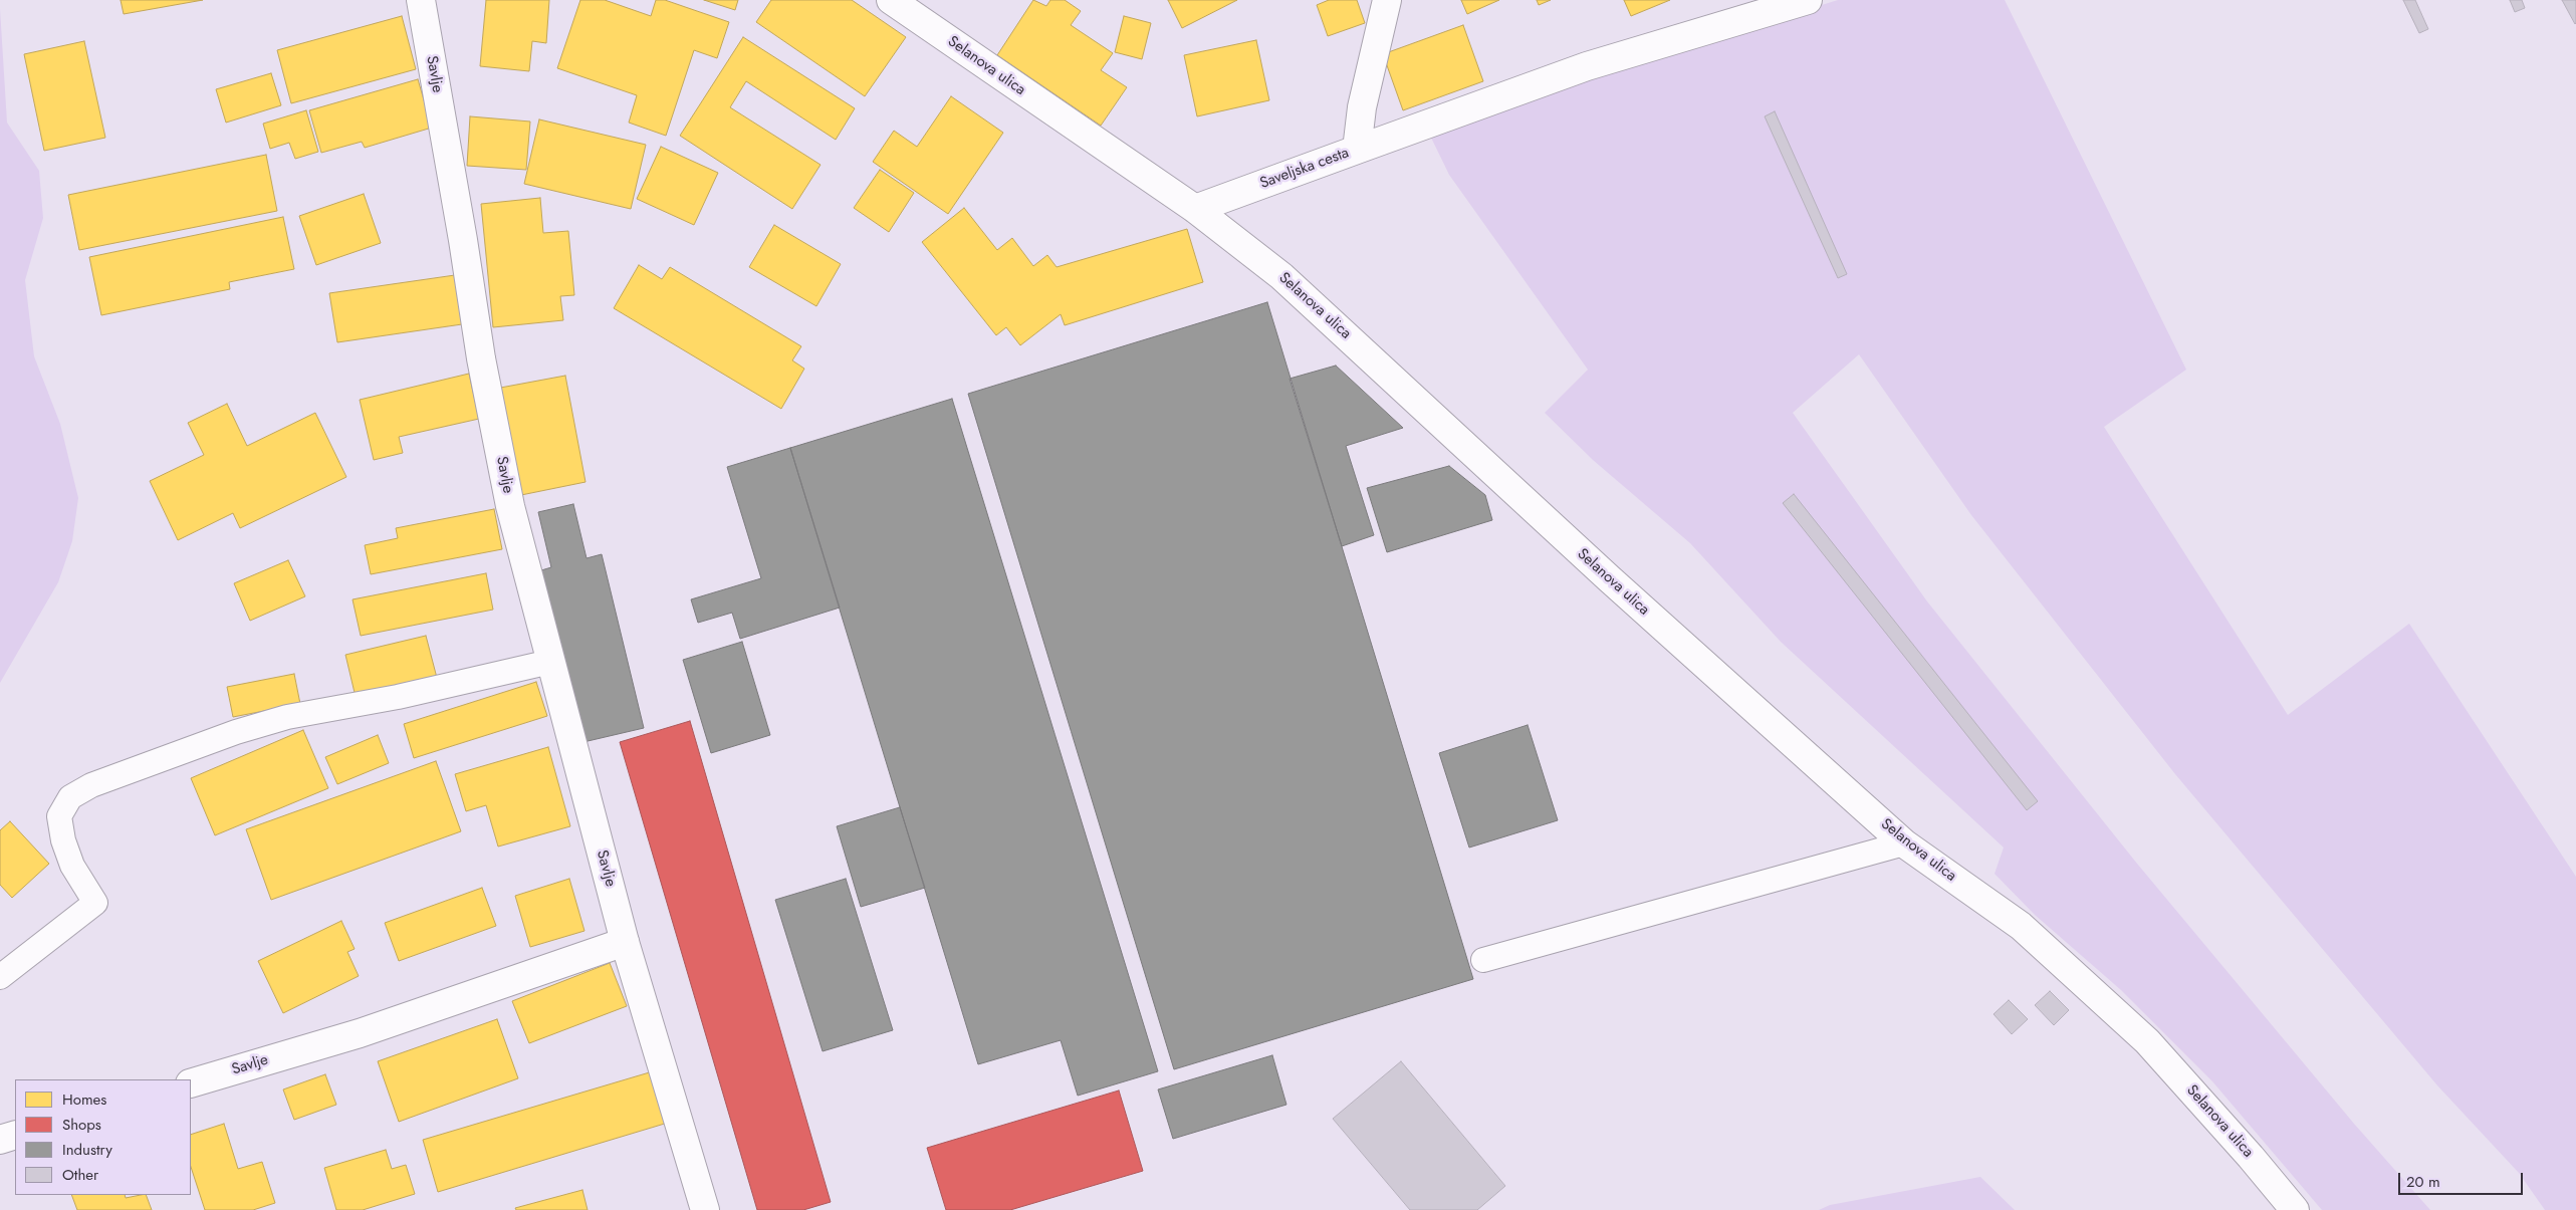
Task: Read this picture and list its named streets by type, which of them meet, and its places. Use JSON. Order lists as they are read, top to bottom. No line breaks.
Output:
{"streets":{"street":["Selanova ulica","Savlje","Saveljska cesta"]},"crossings":[["Selanova ulica","Saveljska cesta"]],"legend":["Homes","Shops","Industry","Other"],"scale_bar":"20 m"}
